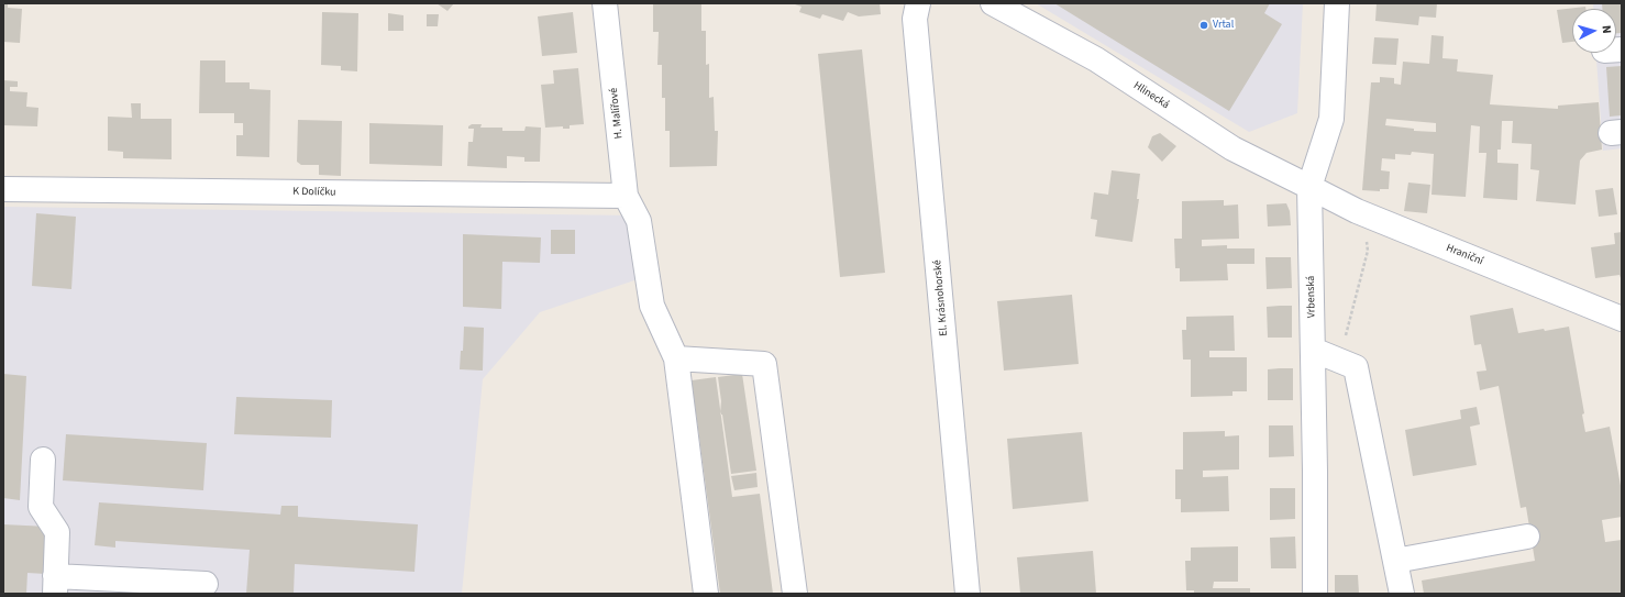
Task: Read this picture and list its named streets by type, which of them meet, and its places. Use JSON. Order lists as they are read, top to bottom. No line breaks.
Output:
{"streets":{"street":["Hlinecká","H. Malířové","K Dolíčku","Hraniční","Vrbenská","El. Krásnohorské"]},"crossings":[["Hlinecká","Hraniční"],["Hlinecká","Vrbenská"],["H. Malířové","K Dolíčku"],["Hraniční","Vrbenská"]],"places":["Vrtal"],"north":"right"}
